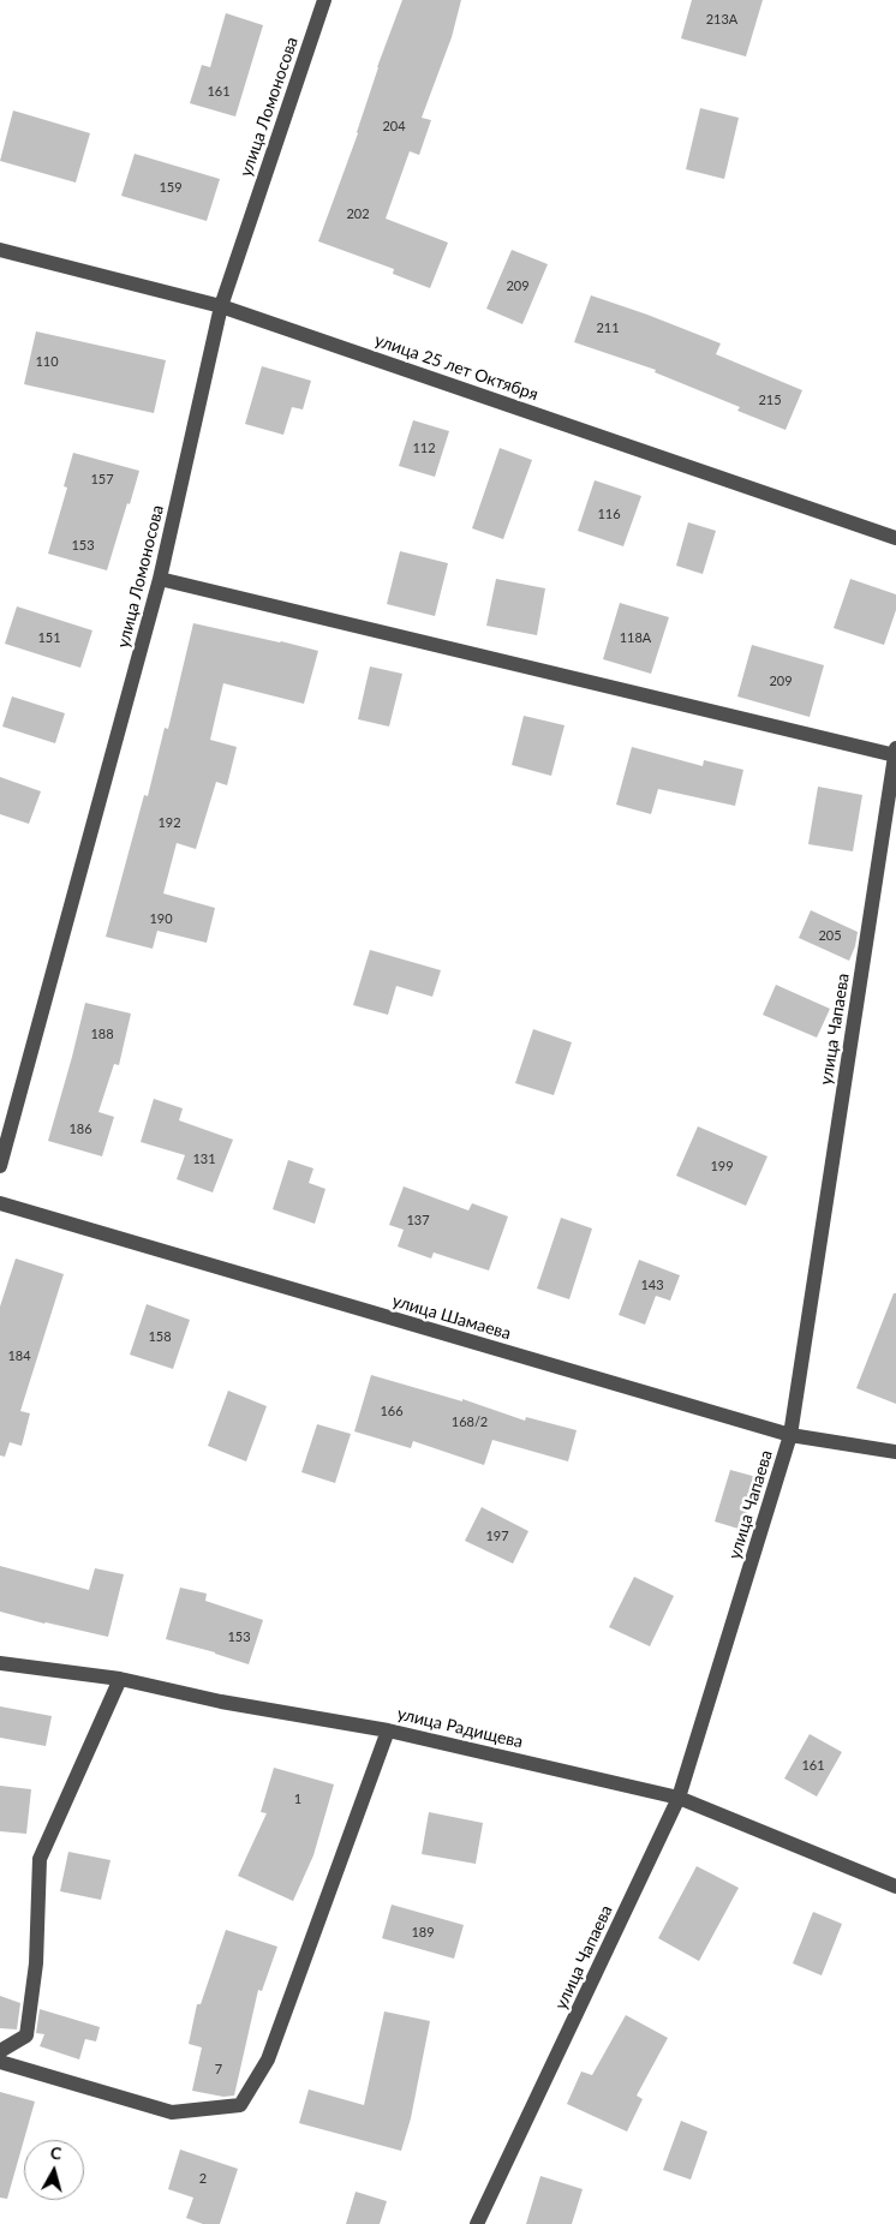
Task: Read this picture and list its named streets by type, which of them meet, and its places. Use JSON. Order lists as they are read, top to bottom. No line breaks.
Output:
{"streets":{"street":["улица Ломоносова","улица 25 лет Октября","улица Чапаева","улица Шамаева","улица Радищева"]},"crossings":[["улица Ломоносова","улица 25 лет Октября"],["улица Чапаева","улица Шамаева"],["улица Чапаева","улица Радищева"]],"house_numbers":["213А","161","204","159","202","209","211","110","215","112","157","116","153","151","118А","209","192","190","205","188","186","131","199","137","143","158","184","166","168/2","197","153","161","1","189","7","2"],"north":"top"}
